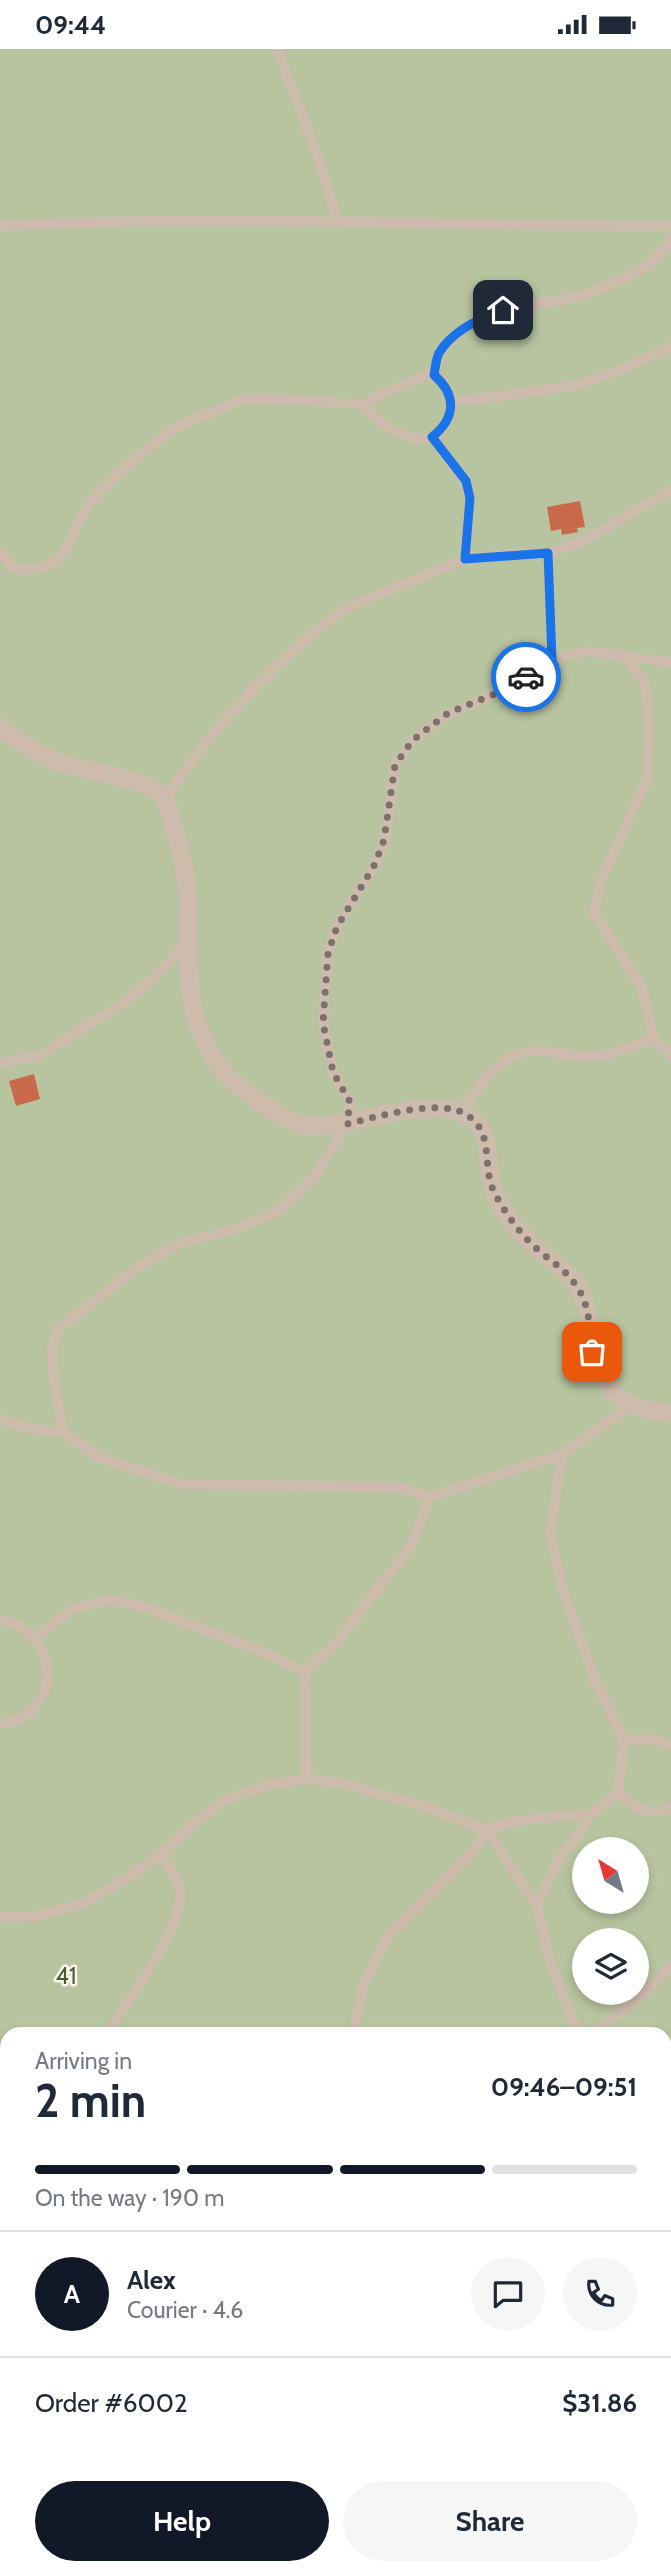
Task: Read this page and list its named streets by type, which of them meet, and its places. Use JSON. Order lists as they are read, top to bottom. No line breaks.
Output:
{"parks":["41"],"north":"top left","page":{"status":"09:44","heading":["2 min","Arriving in","09:46–09:51"],"panel":["Alex","Courier · 4.6","Order #6002","$31.86"],"bar":"On the way · 190 m","round":"A","buttons":["Help","Share"]}}
